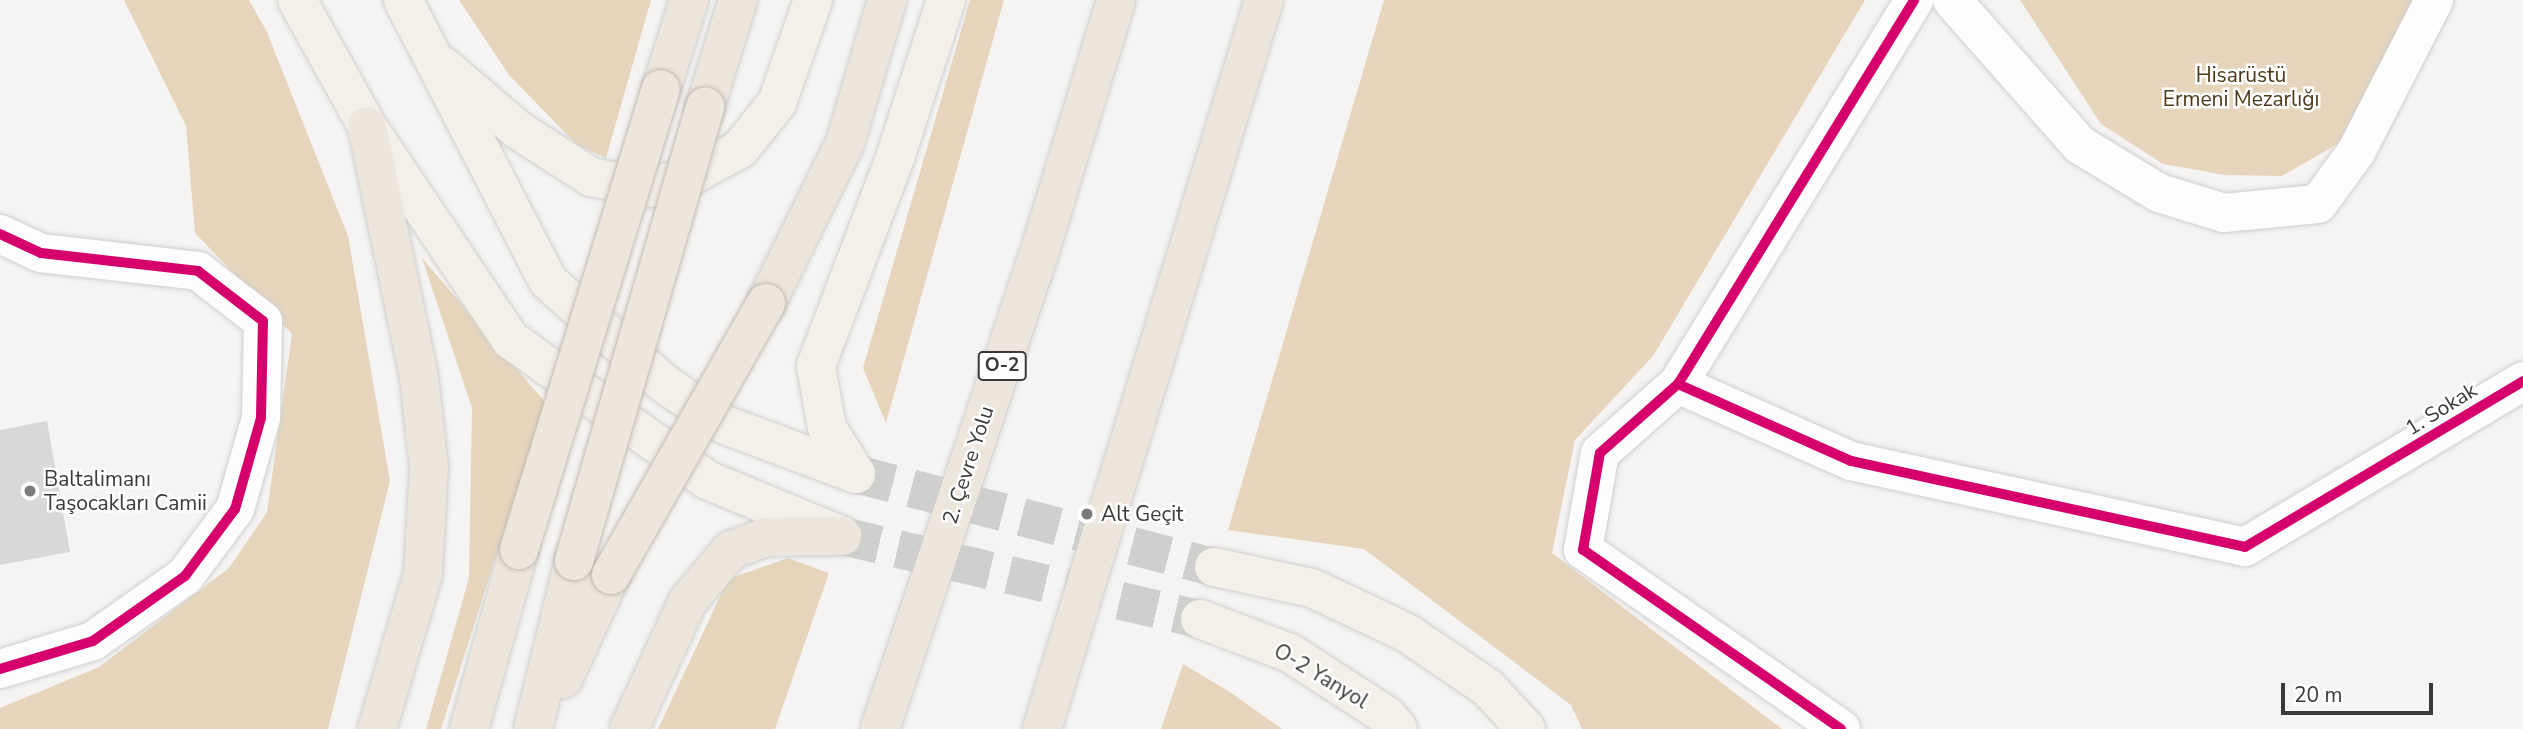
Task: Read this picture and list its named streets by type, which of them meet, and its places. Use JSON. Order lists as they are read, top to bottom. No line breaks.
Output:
{"streets":{"highway":["O-2","2. Çevre Yolu"],"main road":["O-2 Yanyol"],"street":["1. Sokak"]},"parks":["Hisarüstü Ermeni Mezarlığı"],"places":["Baltalimanı Taşocakları Camii","Alt Geçit"],"scale_bar":"20 m"}
